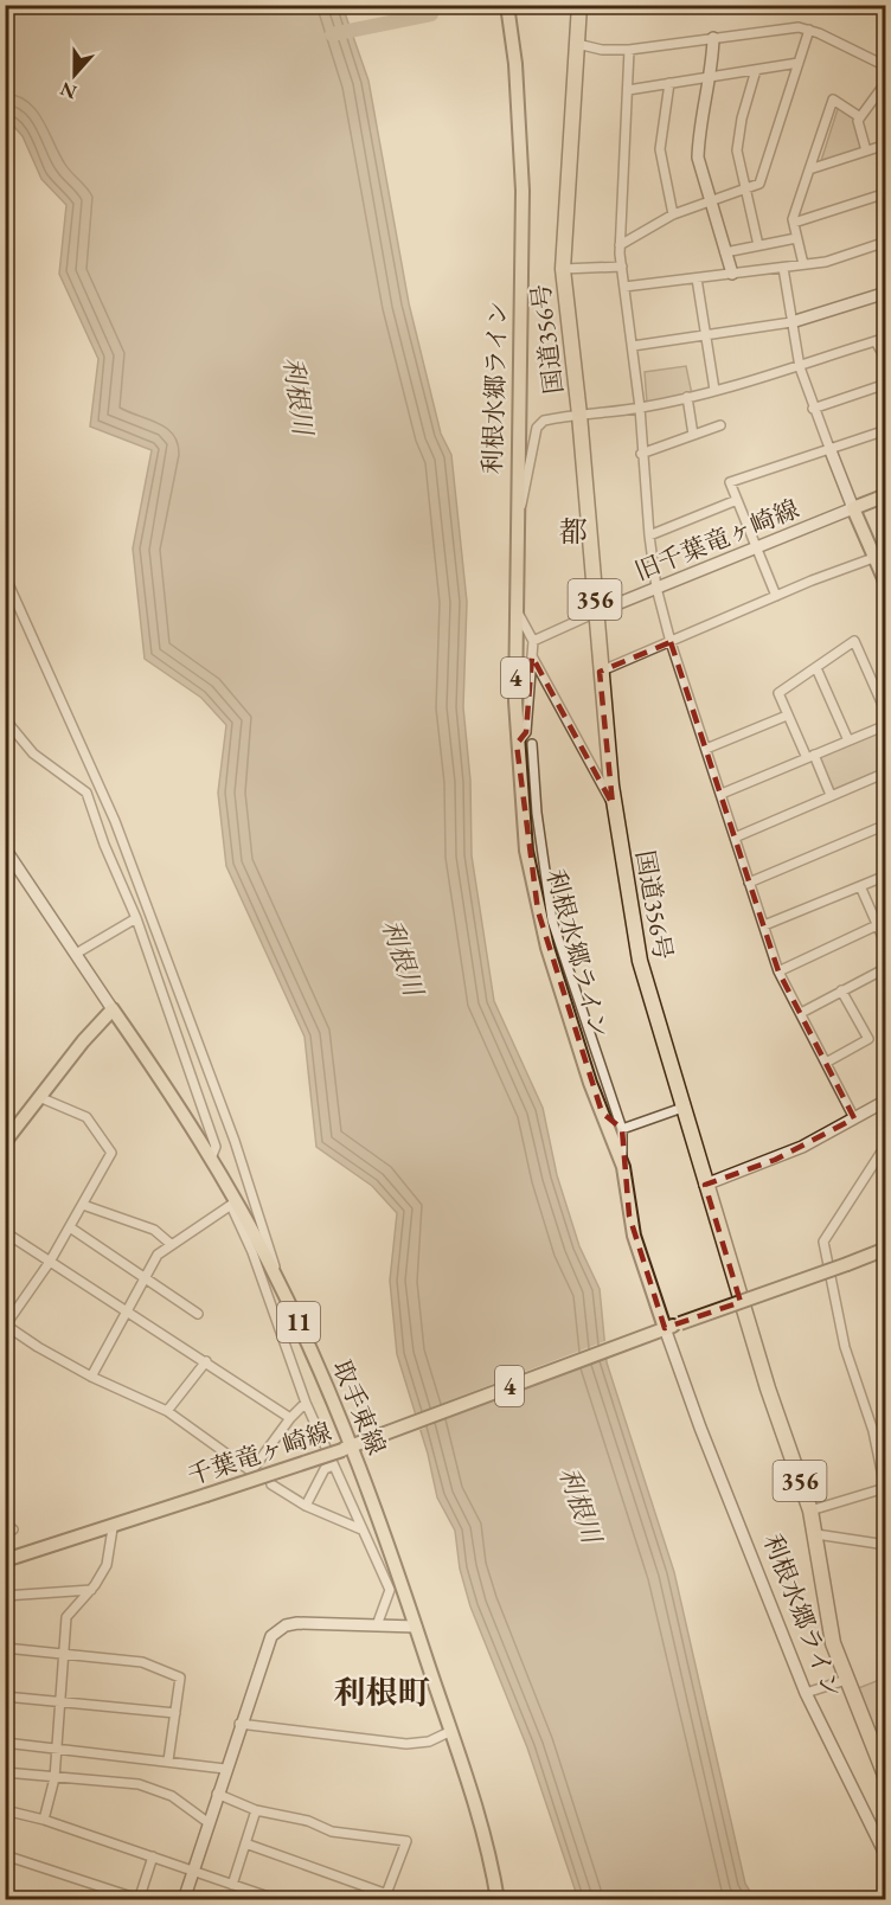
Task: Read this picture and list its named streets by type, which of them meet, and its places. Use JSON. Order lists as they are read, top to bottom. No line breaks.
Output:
{"streets":{"highway":["国道356号","356"],"main road":["利根水郷ライン","4","11","取手東線","千葉竜ヶ崎線"],"street":["旧千葉竜ヶ崎線"]},"crossings":[["国道356号","旧千葉竜ヶ崎線"],["利根水郷ライン","千葉竜ヶ崎線"],["取手東線","千葉竜ヶ崎線"]],"districts":["都","利根町"],"water":["利根川"],"north":"bottom"}
